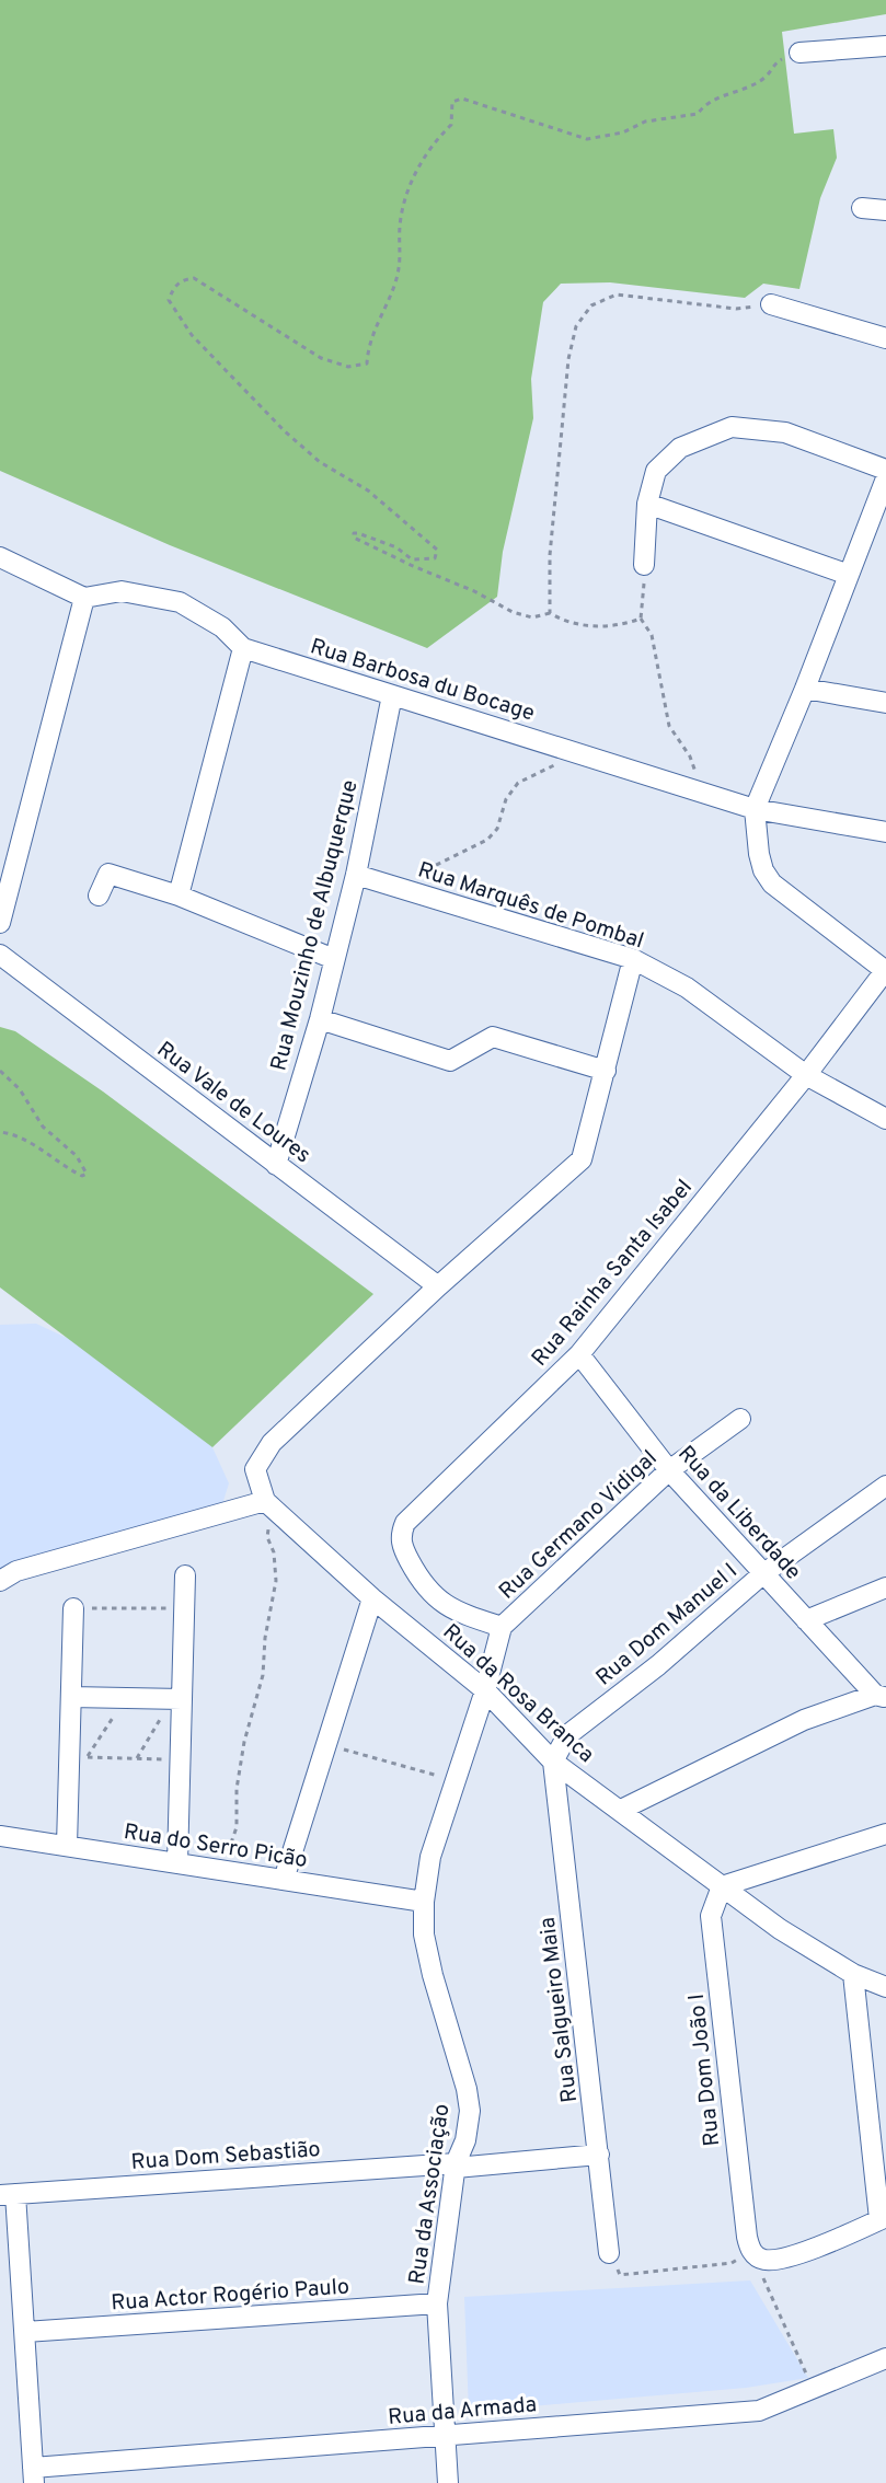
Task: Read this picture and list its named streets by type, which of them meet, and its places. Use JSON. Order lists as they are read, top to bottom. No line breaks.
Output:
{"streets":{"street":["Rua Barbosa du Bocage","Rua Marquês de Pombal","Rua Mouzinho de Albuquerque","Rua Vale de Loures","Rua Rainha Santa Isabel","Rua da Liberdade","Rua Germano Vidigal","Rua Dom Manuel I","Rua da Rosa Branca","Rua do Serro Picão","Rua Salgueiro Maia","Rua Dom João I","Rua Dom Sebastião","Rua da Associação","Rua Actor Rogério Paulo","Rua da Armada"]},"crossings":[["Rua Barbosa du Bocage","Rua Mouzinho de Albuquerque"],["Rua Marquês de Pombal","Rua Mouzinho de Albuquerque"],["Rua Marquês de Pombal","Rua Rainha Santa Isabel"],["Rua Mouzinho de Albuquerque","Rua Vale de Loures"],["Rua Rainha Santa Isabel","Rua da Liberdade"],["Rua Rainha Santa Isabel","Rua Germano Vidigal"],["Rua da Liberdade","Rua Germano Vidigal"],["Rua da Liberdade","Rua Dom Manuel I"],["Rua Germano Vidigal","Rua da Rosa Branca"],["Rua Germano Vidigal","Rua da Associação"],["Rua Dom Manuel I","Rua da Rosa Branca"],["Rua Dom Manuel I","Rua Salgueiro Maia"],["Rua da Rosa Branca","Rua Salgueiro Maia"],["Rua da Rosa Branca","Rua Dom João I"],["Rua da Rosa Branca","Rua da Associação"],["Rua do Serro Picão","Rua da Associação"],["Rua Salgueiro Maia","Rua Dom Sebastião"],["Rua Dom Sebastião","Rua da Associação"],["Rua da Associação","Rua Actor Rogério Paulo"],["Rua da Associação","Rua da Armada"]]}
